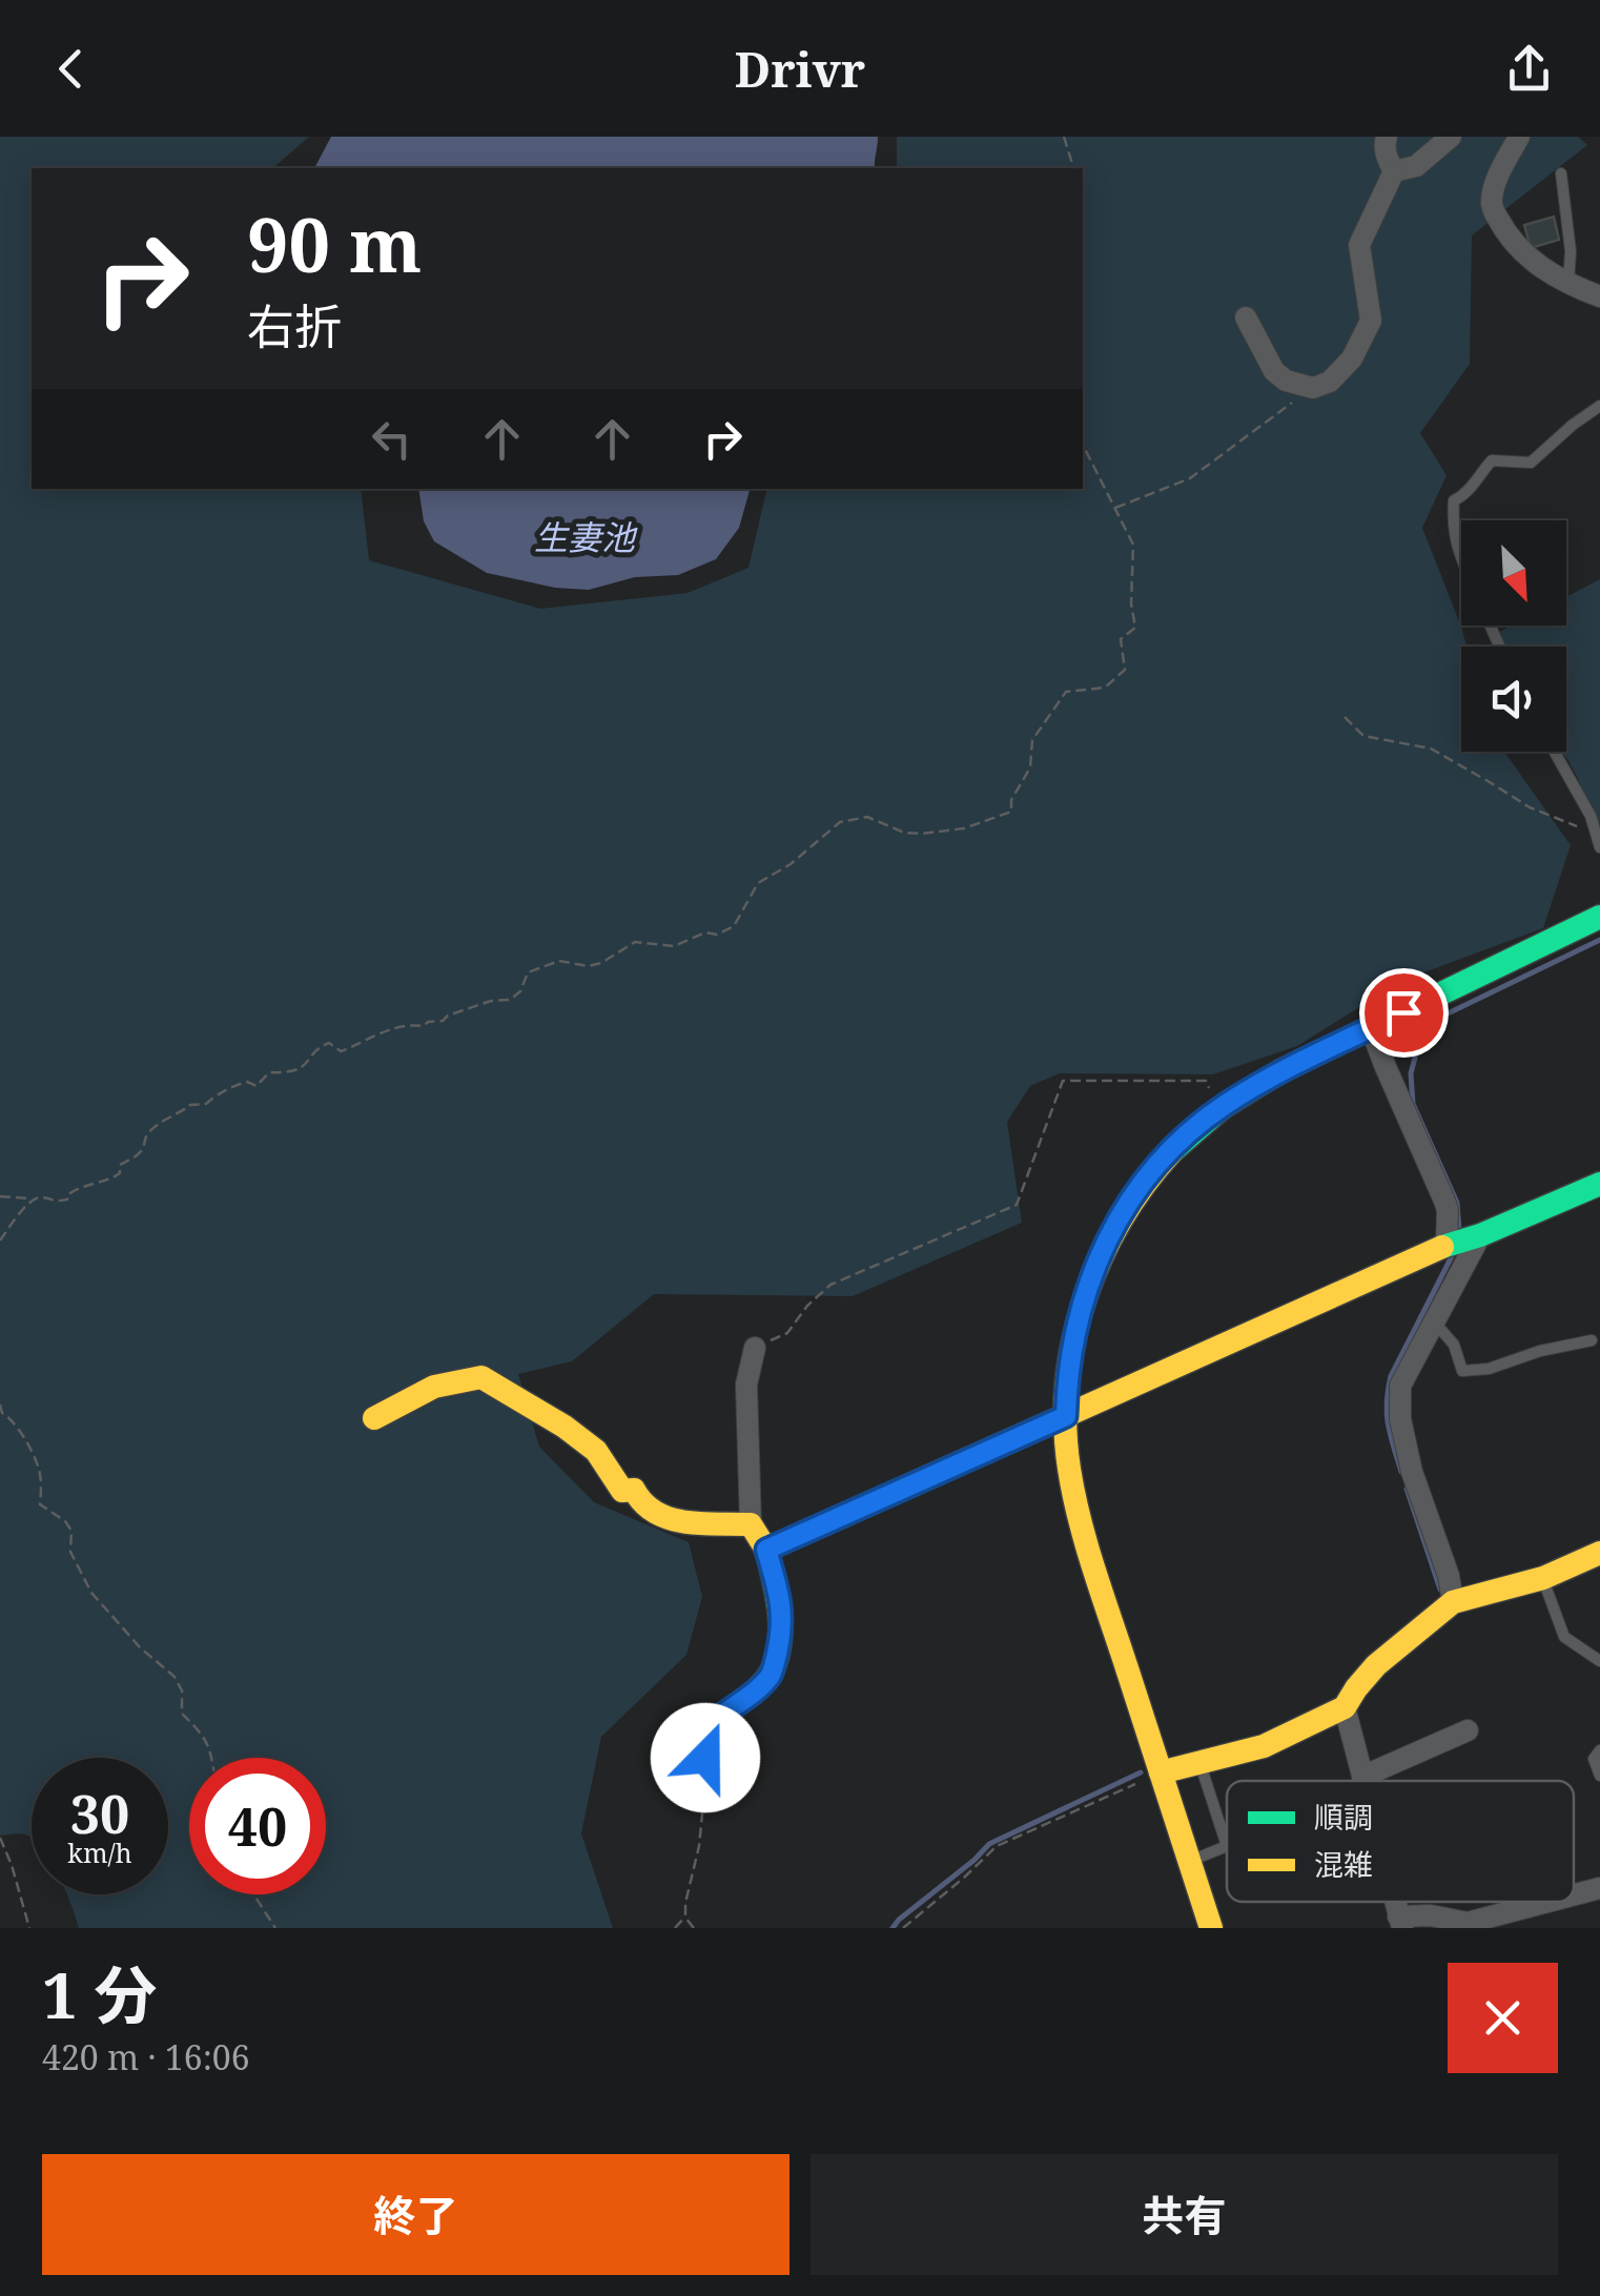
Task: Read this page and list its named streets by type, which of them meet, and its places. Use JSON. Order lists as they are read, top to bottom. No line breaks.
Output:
{"water":["生妻池"],"legend":["順調","混雑"],"north":"bottom right","page":{"header":"Drivr","turn":["90 m","右折"],"speed":"30 km/h","limit":"40","heading":["1 分","420 m · 16:06"],"buttons":["終了","共有"]}}
